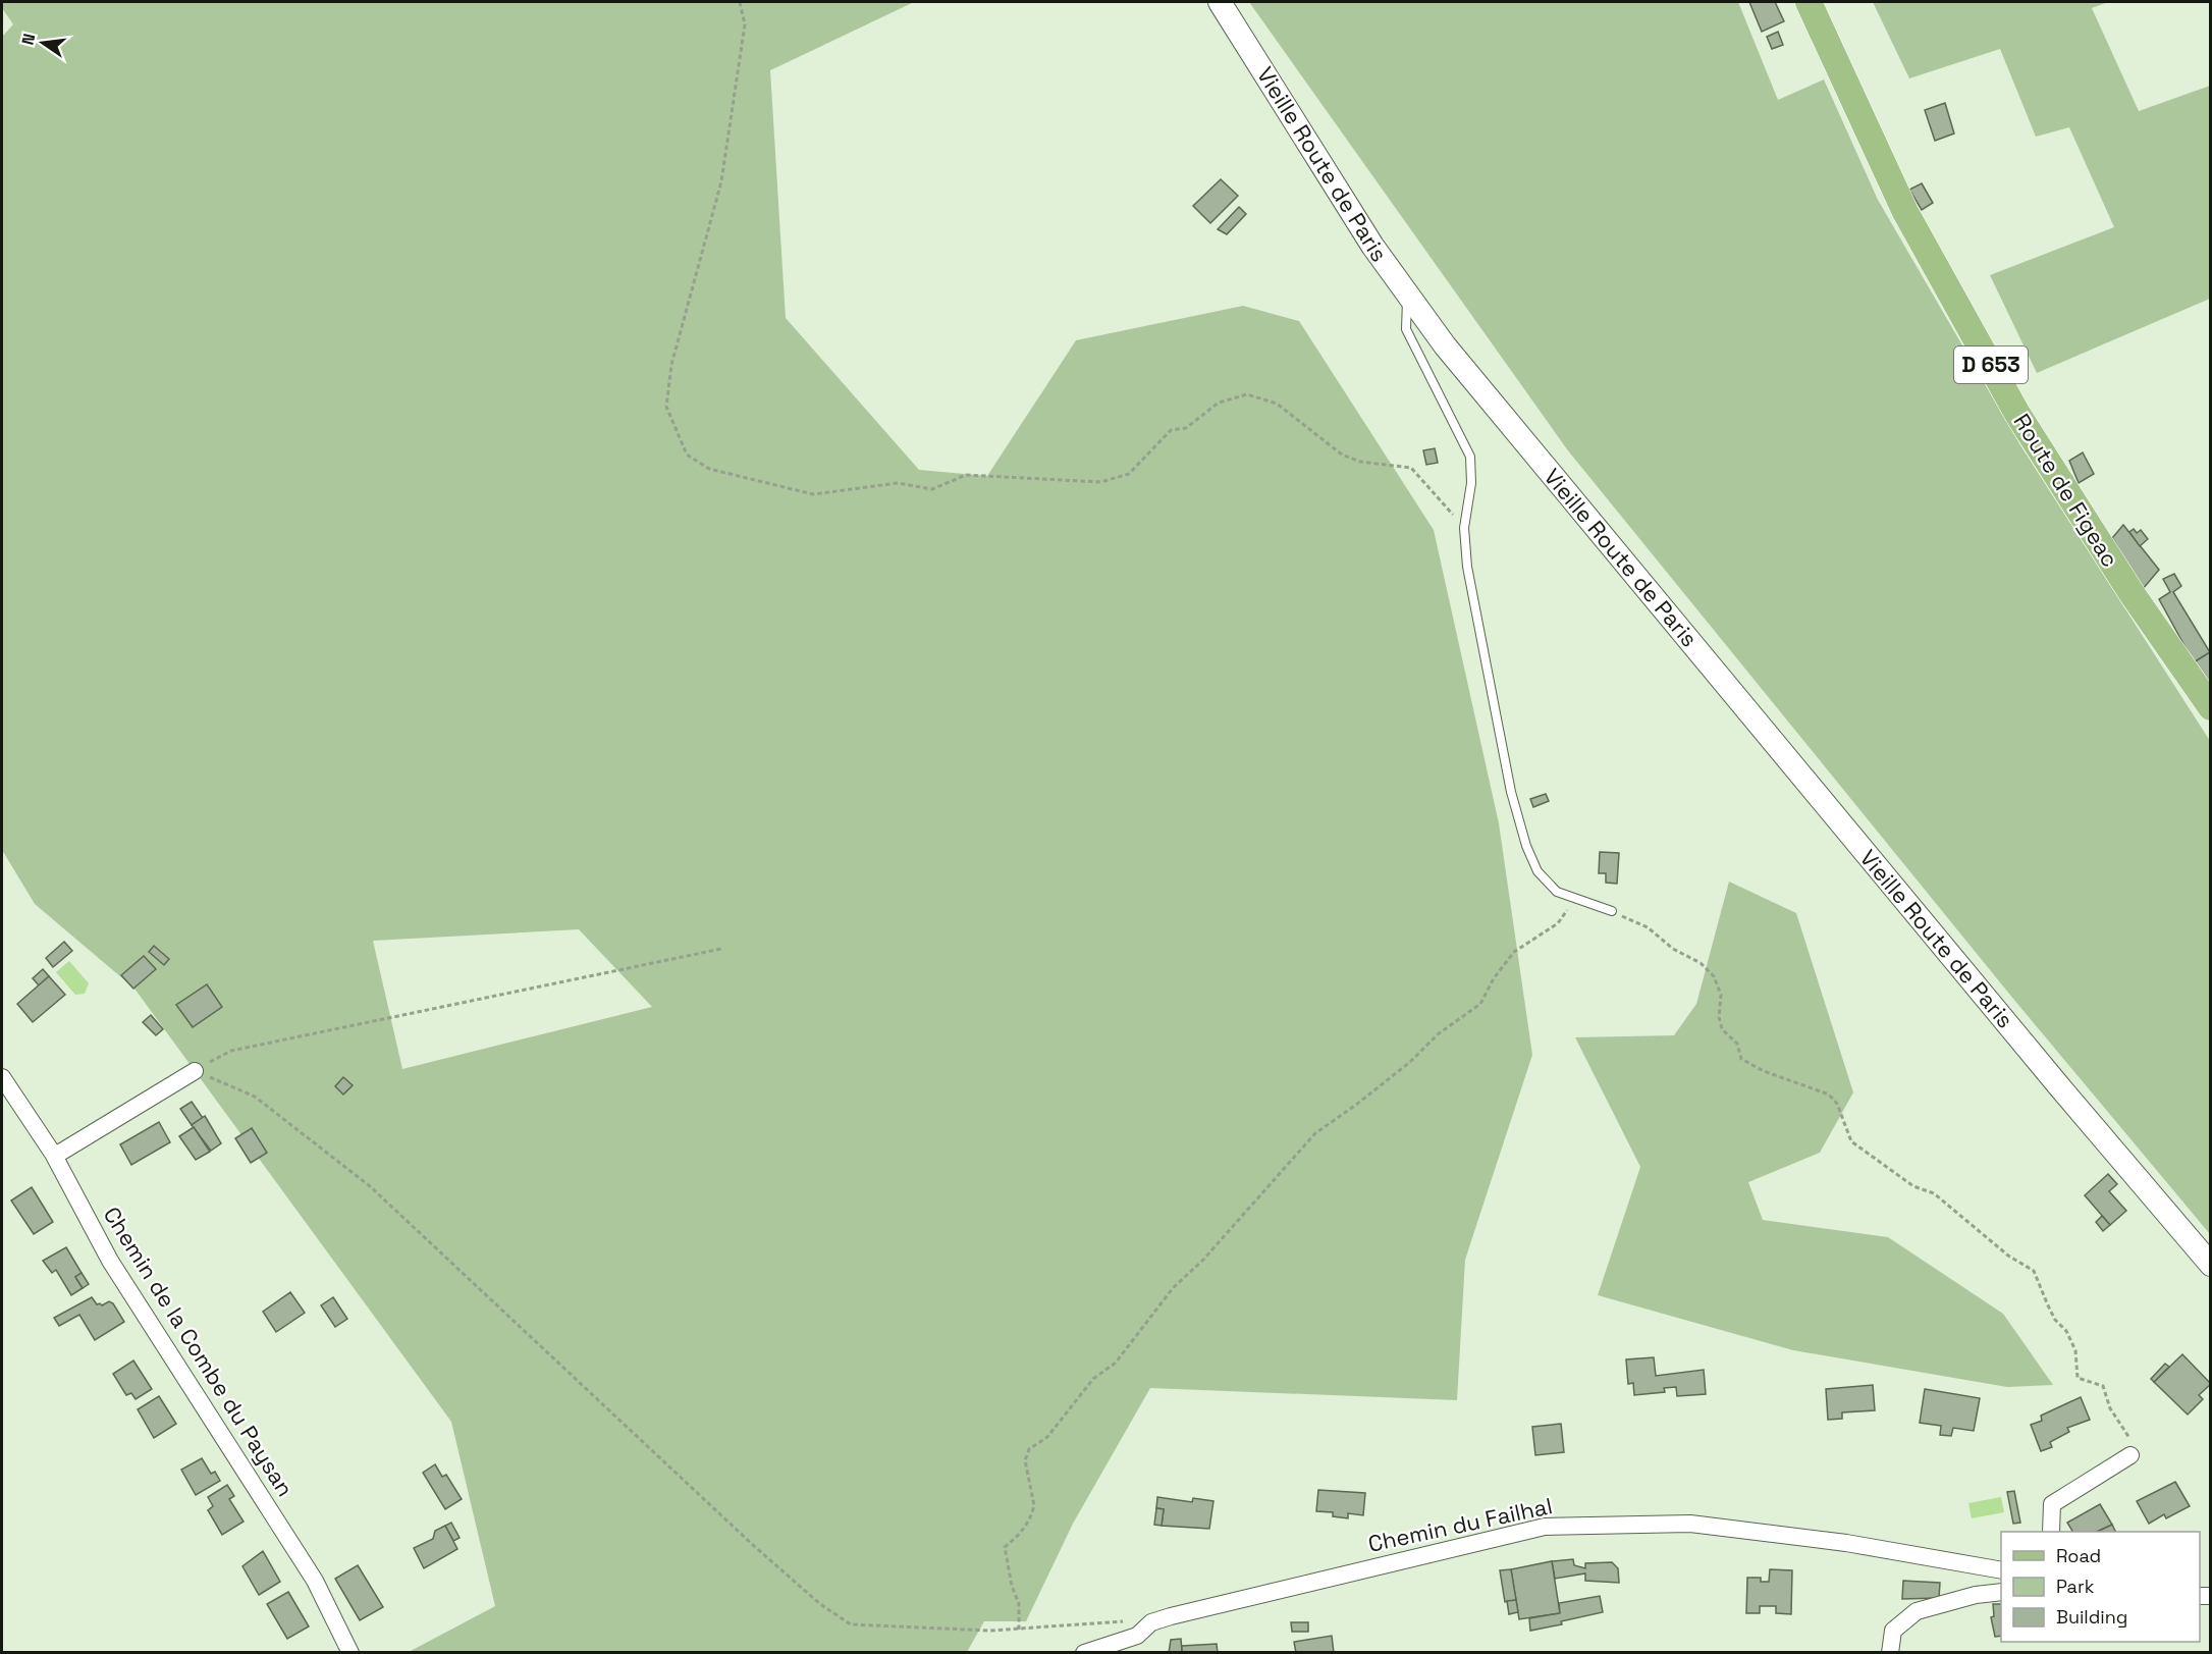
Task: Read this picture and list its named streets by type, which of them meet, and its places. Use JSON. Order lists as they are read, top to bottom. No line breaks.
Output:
{"streets":{"main road":["D 653","Route de Figeac"],"street":["Vieille Route de Paris","Chemin de la Combe du Paysan","Chemin du Failhal"]},"legend":["Road","Park","Building"],"north":"left"}
